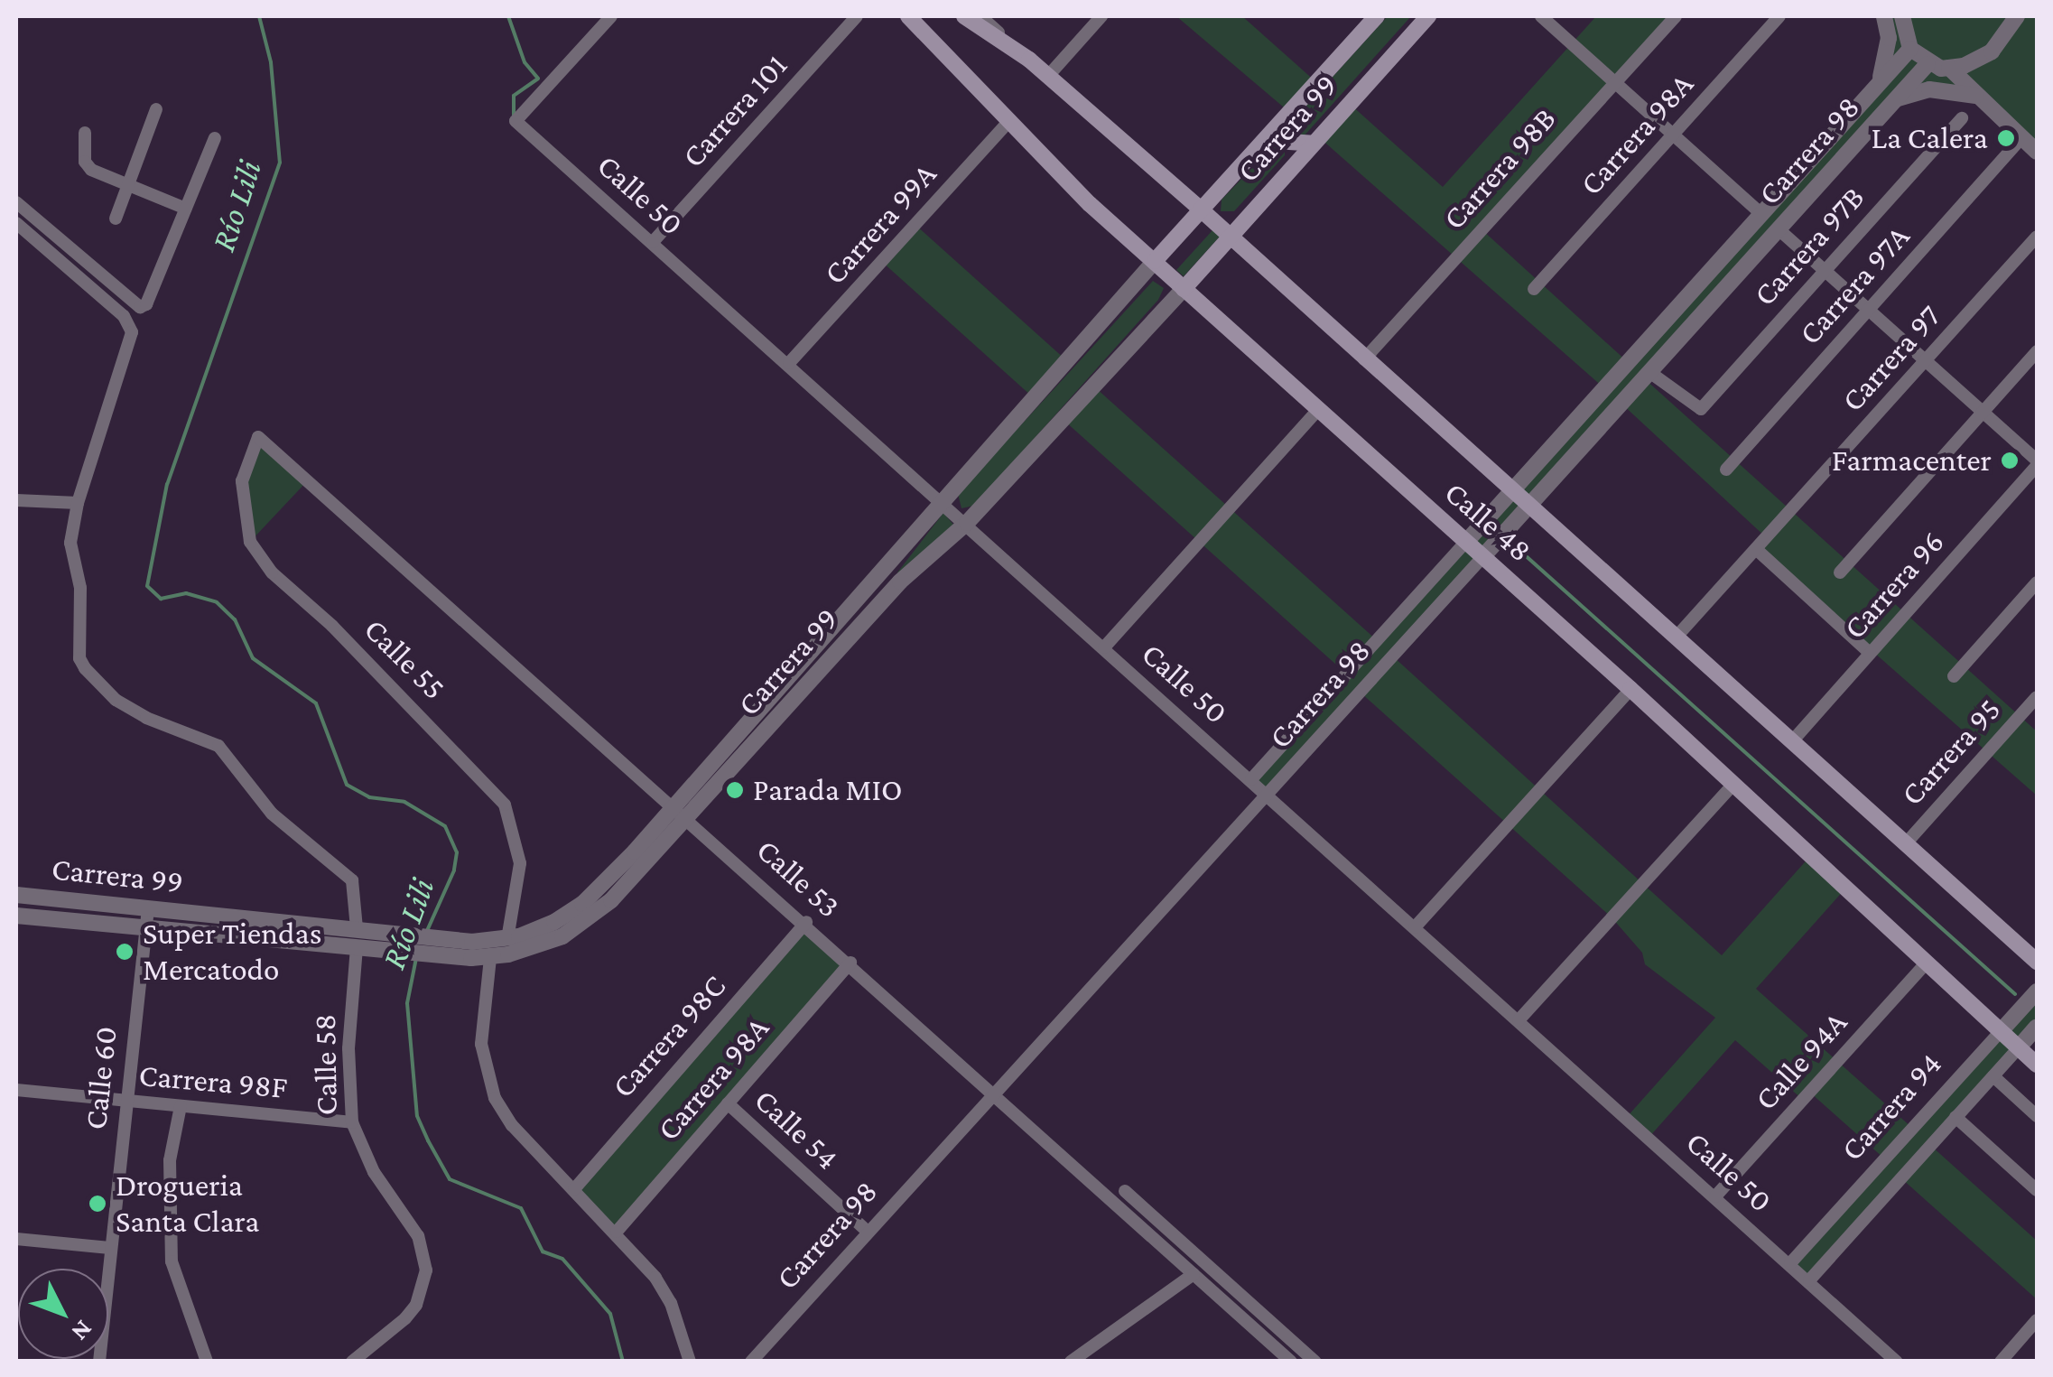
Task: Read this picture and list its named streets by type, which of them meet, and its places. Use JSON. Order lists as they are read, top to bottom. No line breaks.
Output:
{"streets":{"main road":["Carrera 99","Calle 48"],"street":["Carrera 101","Carrera 98A","Carrera 98","Carrera 98B","Calle 50","Carrera 99A","Carrera 97B","Carrera 97A","Carrera 97","Carrera 96","Calle 55","Carrera 95","Calle 53","Carrera 98C","Calle 94A","Calle 58","Calle 60","Carrera 98F","Carrera 94","Calle 54"]},"crossings":[["Carrera 101","Calle 50"],["Carrera 99","Calle 50"],["Carrera 99","Calle 48"],["Carrera 99","Calle 55"],["Carrera 99","Calle 53"],["Carrera 99","Calle 58"],["Carrera 99","Calle 60"],["Carrera 98A","Calle 53"],["Carrera 98A","Calle 54"],["Carrera 98","Calle 50"],["Carrera 98","Carrera 97B"],["Carrera 98","Calle 48"],["Carrera 98","Calle 53"],["Carrera 98","Calle 54"],["Carrera 98B","Calle 48"],["Calle 50","Carrera 99A"],["Calle 50","Calle 94A"],["Calle 50","Carrera 94"],["Carrera 99A","Calle 48"],["Carrera 97","Calle 48"],["Calle 48","Carrera 96"],["Calle 48","Carrera 95"],["Calle 48","Calle 94A"],["Calle 48","Carrera 94"],["Calle 55","Calle 53"],["Calle 53","Carrera 98C"],["Calle 58","Carrera 98F"],["Calle 60","Carrera 98F"]],"water":["Río Lili"],"places":["La Calera","Farmacenter","Parada MIO","Super Tiendas Mercatodo","Drogueria Santa Clara"],"north":"bottom right"}
